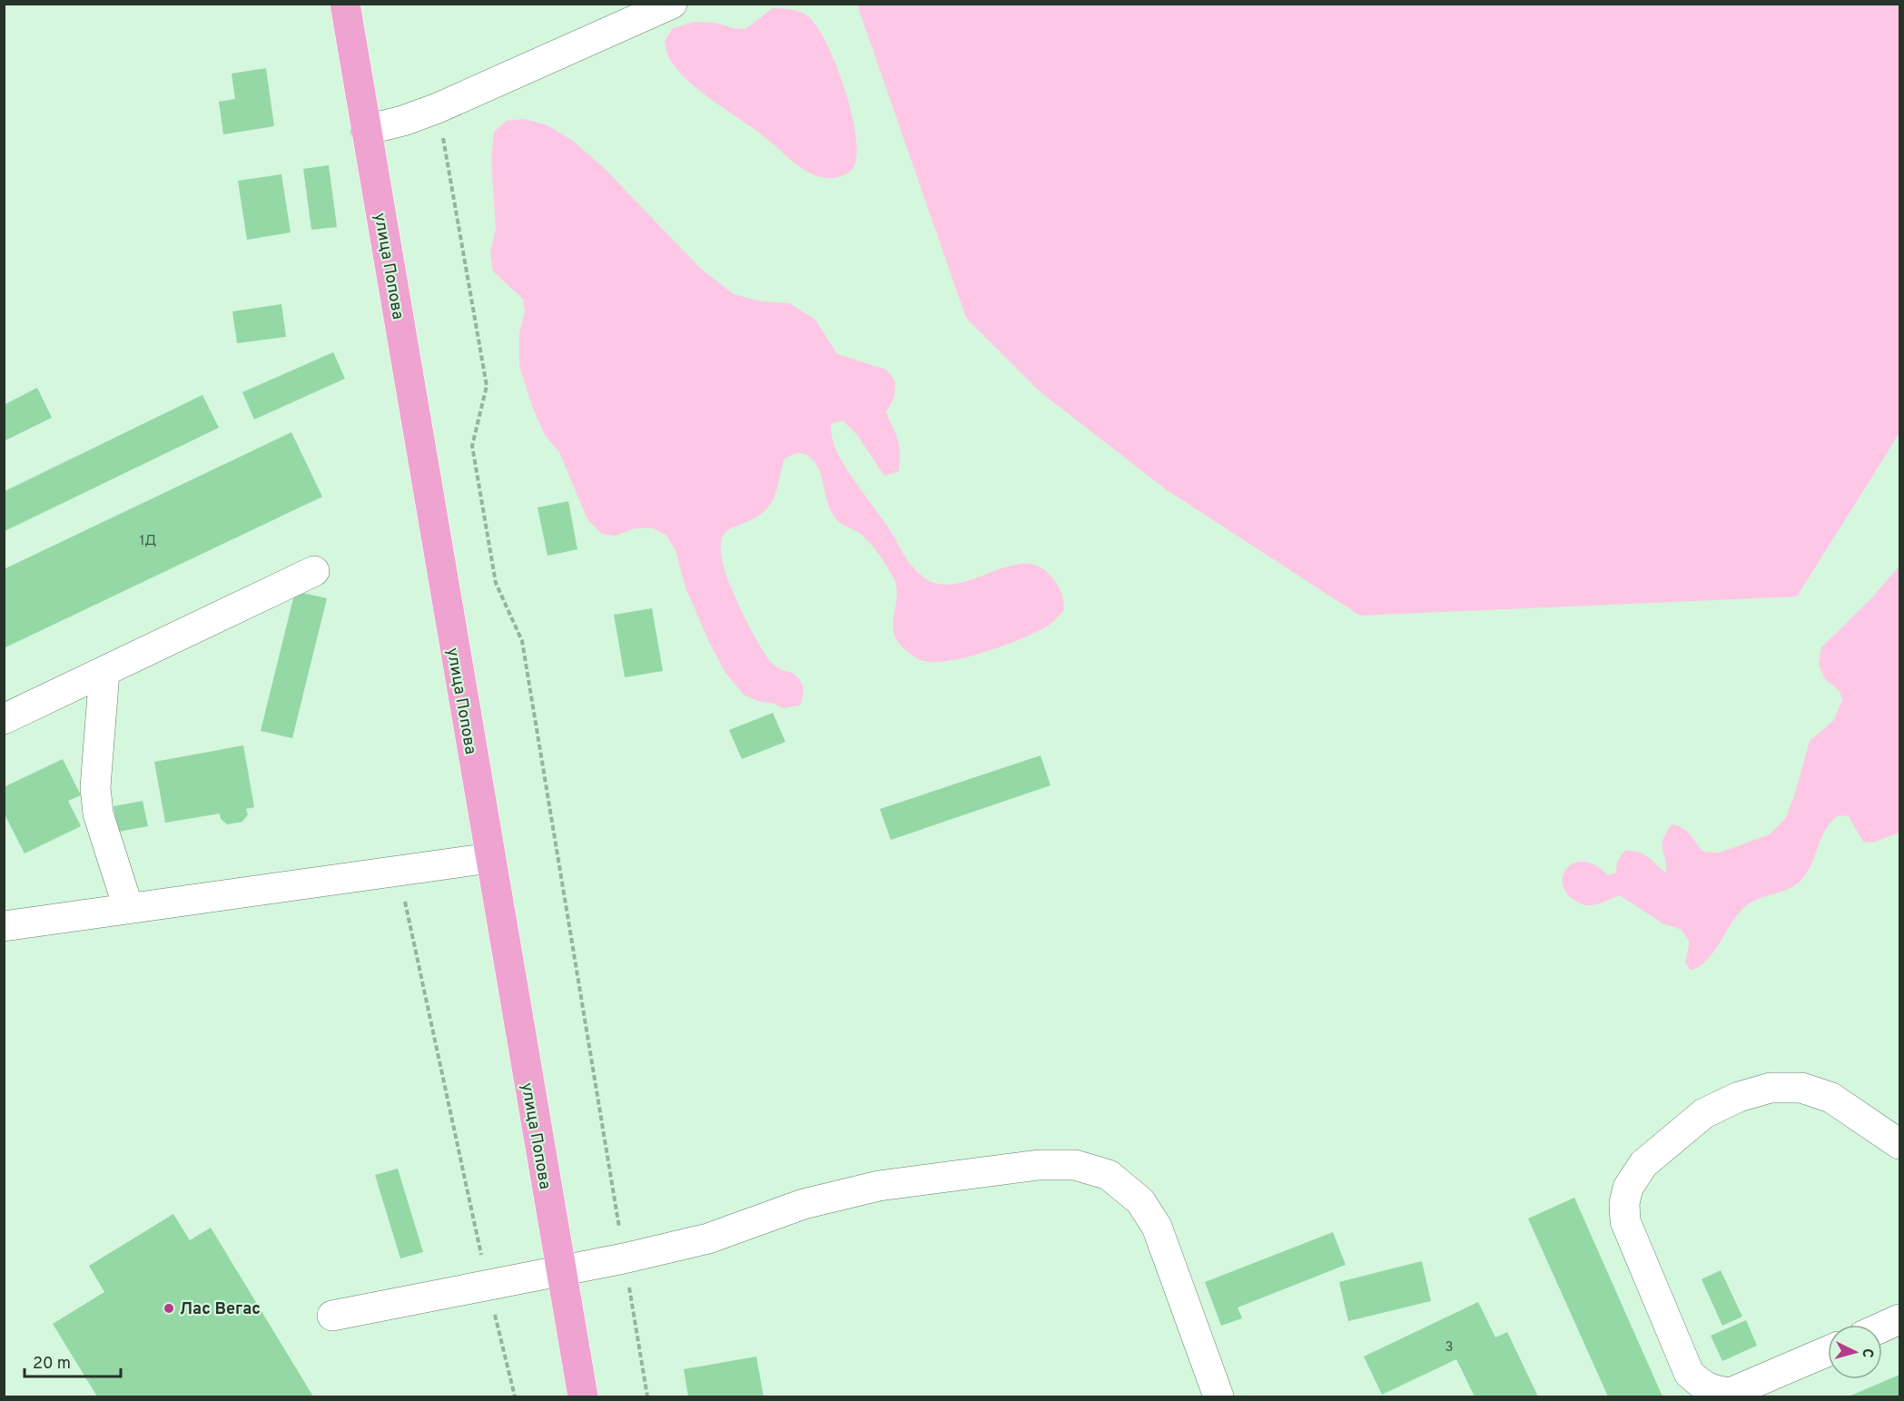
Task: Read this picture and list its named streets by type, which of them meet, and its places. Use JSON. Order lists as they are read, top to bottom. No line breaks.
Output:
{"streets":{"main road":["улица Попова"]},"places":["Лас Вегас"],"house_numbers":["1Д","3"],"scale_bar":"20 m","north":"right"}
